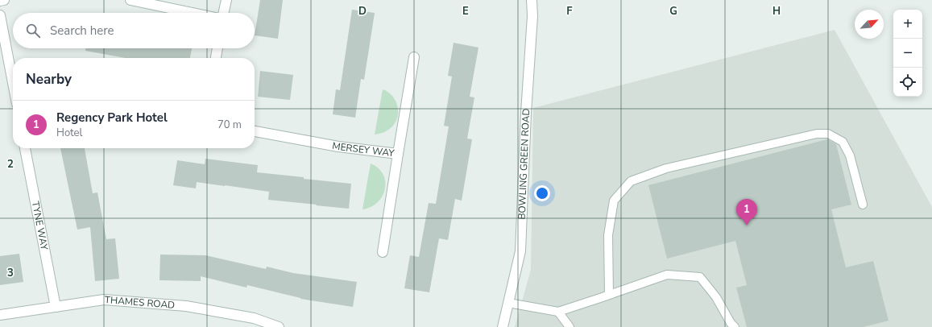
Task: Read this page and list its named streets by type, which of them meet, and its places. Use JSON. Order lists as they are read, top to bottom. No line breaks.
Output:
{"streets":{"street":["MERSEY WAY","BOWLING GREEN ROAD","TYNE WAY","THAMES ROAD"]},"crossings":[["TYNE WAY","THAMES ROAD"]],"north":"top right","page":{"map_buttons":["+","−"],"search":"Search here","heading":"Nearby","list":[{"mark":"1","name":"Regency Park Hotel","note":"Hotel","value":"70 m"}],"pins":"1"},"grid":{"columns":["D","E","F","G","H"],"rows":["2","3"]}}
